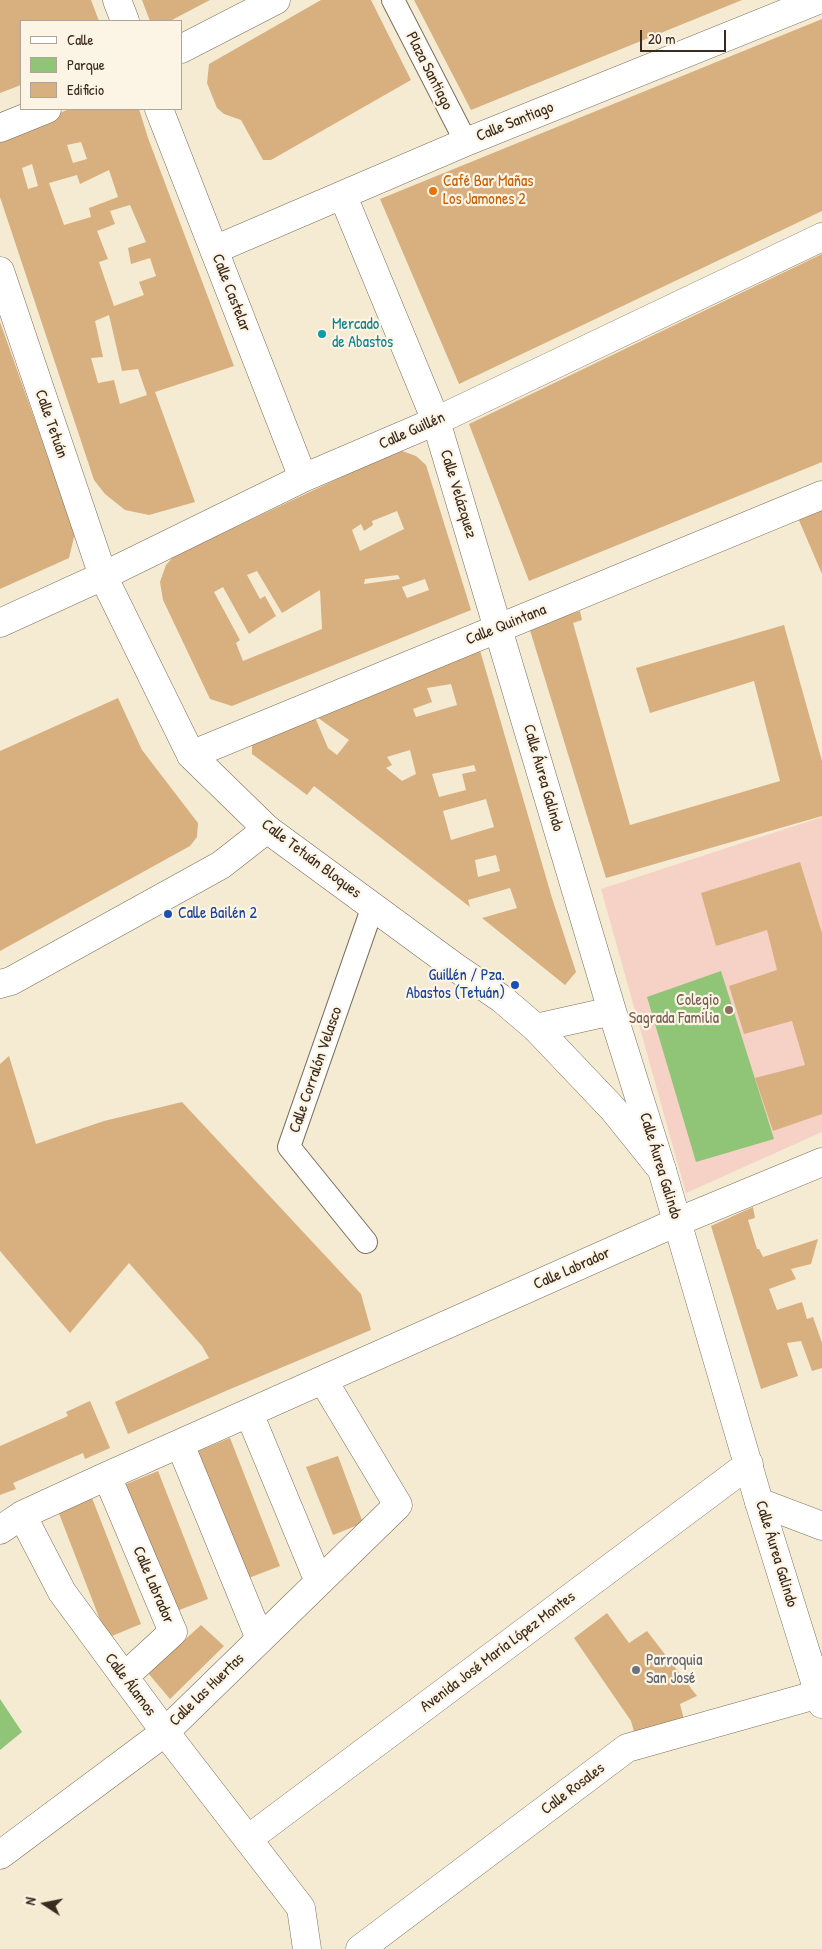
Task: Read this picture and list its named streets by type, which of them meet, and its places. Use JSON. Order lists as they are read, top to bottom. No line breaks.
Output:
{"streets":{"street":["Plaza Santiago","Calle Santiago","Calle Castelar","Calle Tetuán","Calle Guillén","Calle Velázquez","Calle Quintana","Calle Áurea Galindo","Calle Tetuán Bloques","Calle Corralón Velasco","Calle Labrador","Avenida José María López Montes","Calle Álamos","Calle las Huertas","Calle Rosales"]},"crossings":[["Plaza Santiago","Calle Santiago"],["Calle Santiago","Calle Castelar"],["Calle Santiago","Calle Velázquez"],["Calle Castelar","Calle Guillén"],["Calle Tetuán","Calle Guillén"],["Calle Tetuán","Calle Tetuán Bloques"],["Calle Guillén","Calle Velázquez"],["Calle Guillén","Calle Tetuán Bloques"],["Calle Velázquez","Calle Quintana"],["Calle Velázquez","Calle Áurea Galindo"],["Calle Quintana","Calle Áurea Galindo"],["Calle Quintana","Calle Tetuán Bloques"],["Calle Áurea Galindo","Calle Tetuán Bloques"],["Calle Áurea Galindo","Calle Labrador"],["Calle Áurea Galindo","Avenida José María López Montes"],["Calle Áurea Galindo","Calle Rosales"],["Calle Tetuán Bloques","Calle Corralón Velasco"],["Calle Labrador","Calle Álamos"],["Calle Labrador","Calle las Huertas"],["Avenida José María López Montes","Calle Álamos"],["Calle Álamos","Calle las Huertas"]],"places":["Café Bar Mañas Los Jamones 2","Mercado de Abastos","Calle Bailén 2","Guillén / Pza. Abastos (Tetuán)","Colegio Sagrada Familia","Parroquia San José"],"legend":["Calle","Parque","Edificio"],"scale_bar":"20 m","north":"left"}
